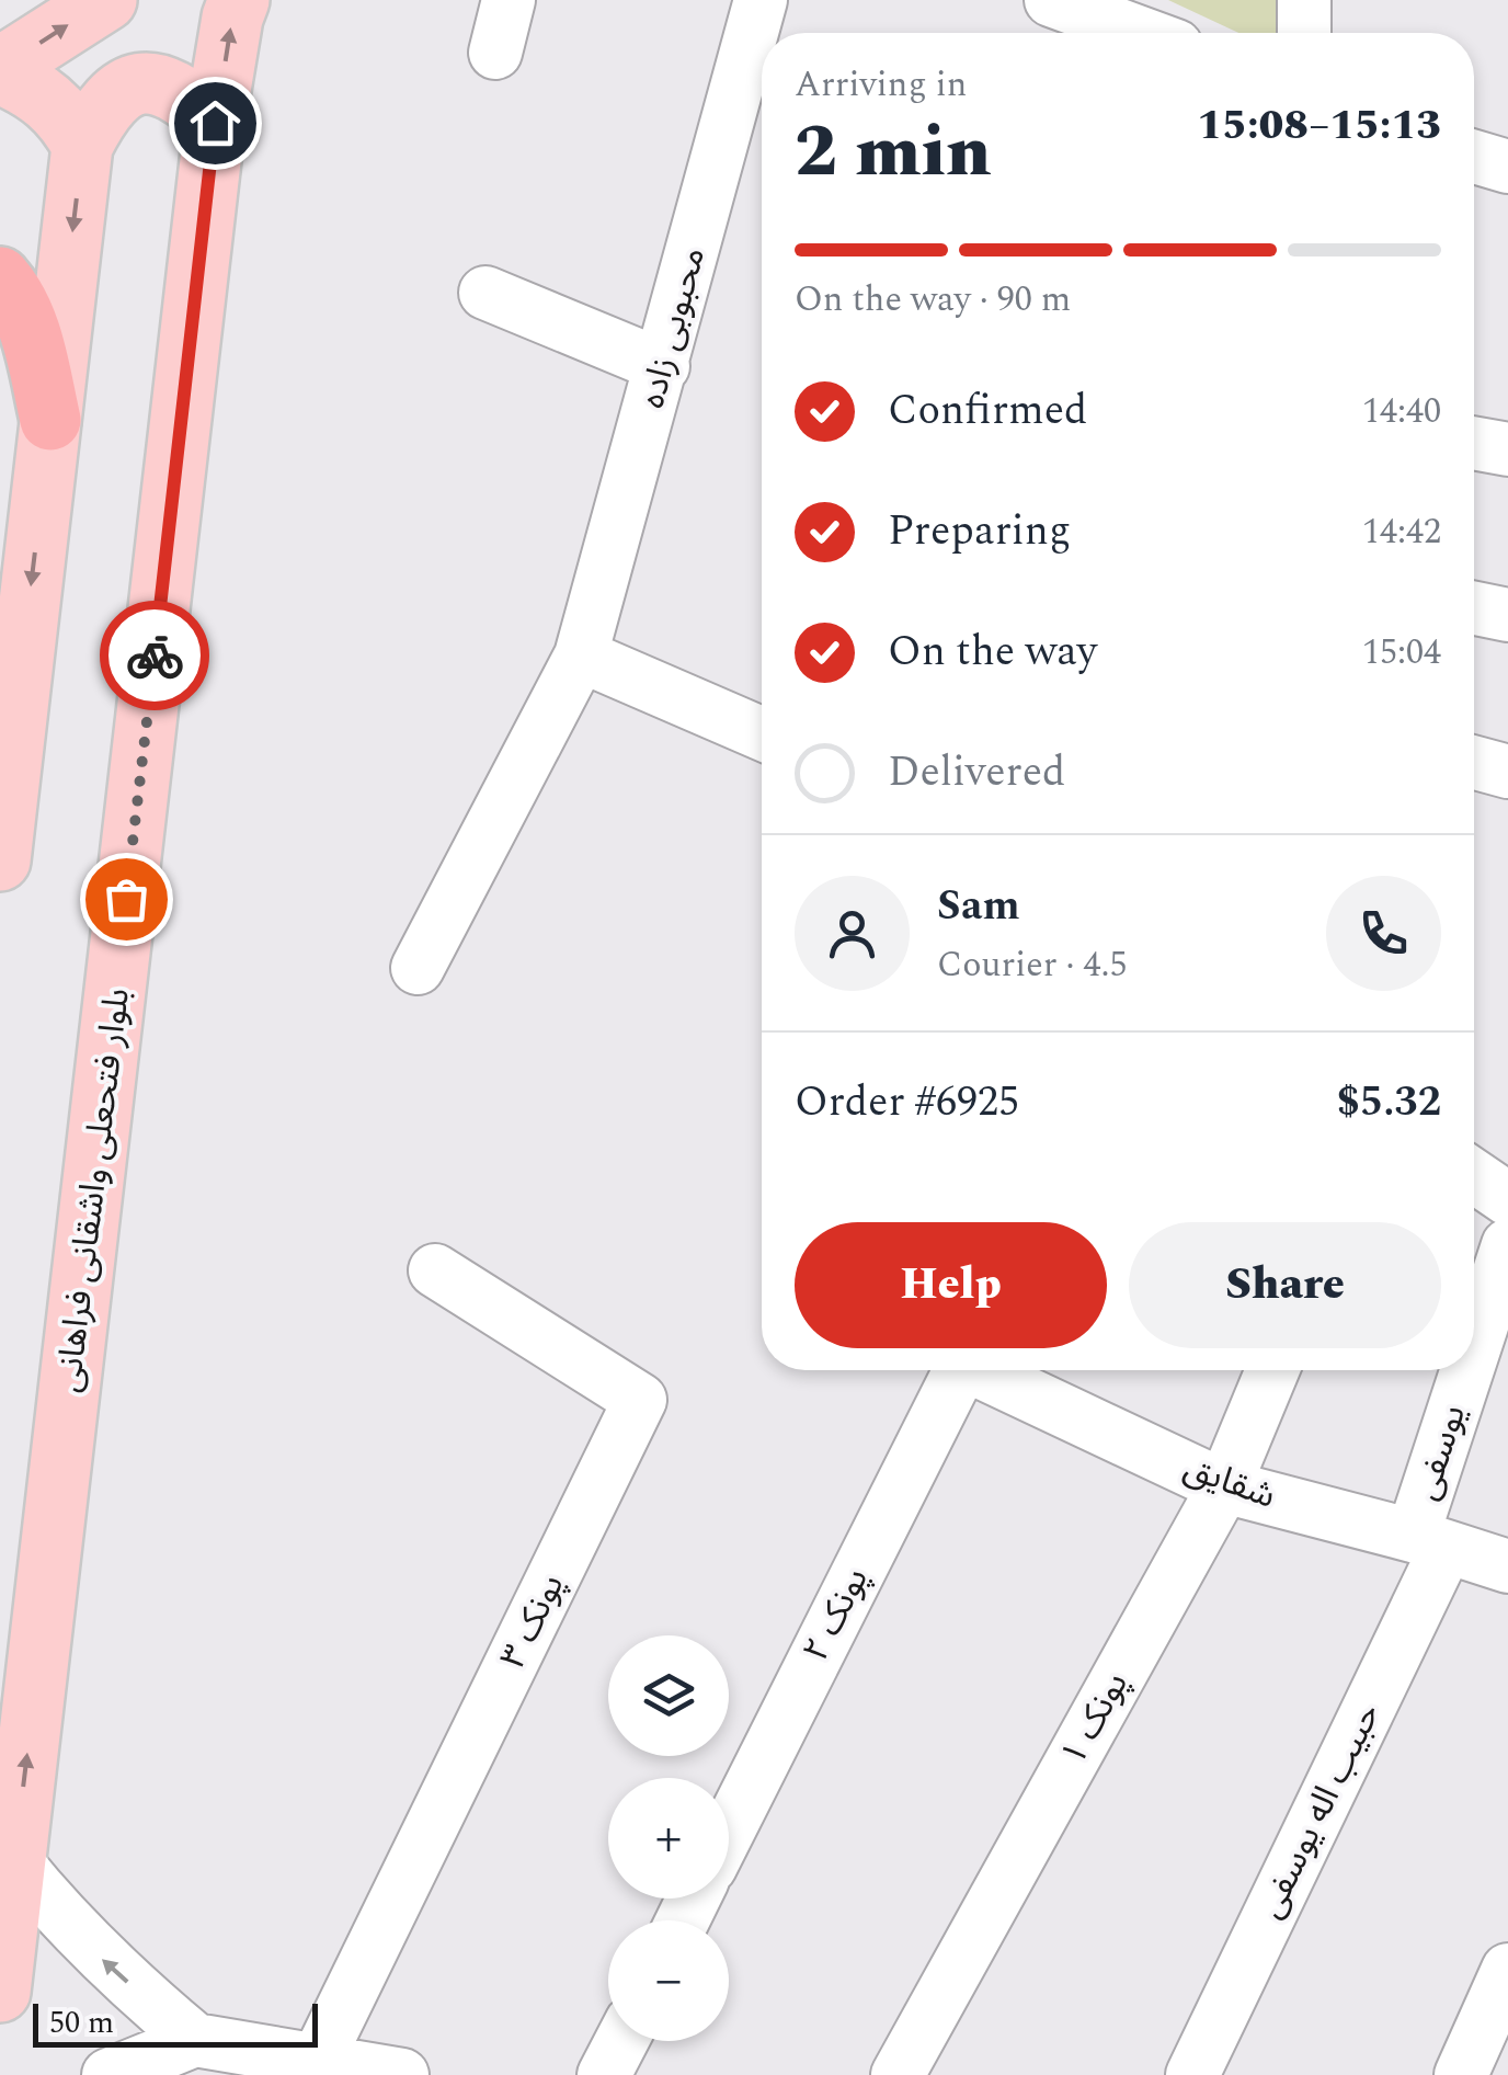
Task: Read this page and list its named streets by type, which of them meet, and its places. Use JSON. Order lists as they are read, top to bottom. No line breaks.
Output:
{"streets":{"main road":["بلوار فتحعلی واشقانی فراهانی"],"street":["محبوبی زاده","یوسفی","شقایق","پونک ۲","پونک ۳","پونک ۱","حبیب اله یوسفی"]},"crossings":[["یوسفی","شقایق"],["یوسفی","حبیب اله یوسفی"],["شقایق","پونک ۱"],["شقایق","حبیب اله یوسفی"]],"scale_bar":"50 m","page":{"heading":["2 min","Arriving in","15:08–15:13"],"panel":["Sam","Courier · 4.5","Order #6925","$5.32"],"bar":"On the way · 90 m","list":[["Confirmed","14:40"],["Preparing","14:42"],["On the way","15:04"],"Delivered"],"buttons":["Help","Share"],"map_buttons":["+","−"],"scale":"50 m"}}
